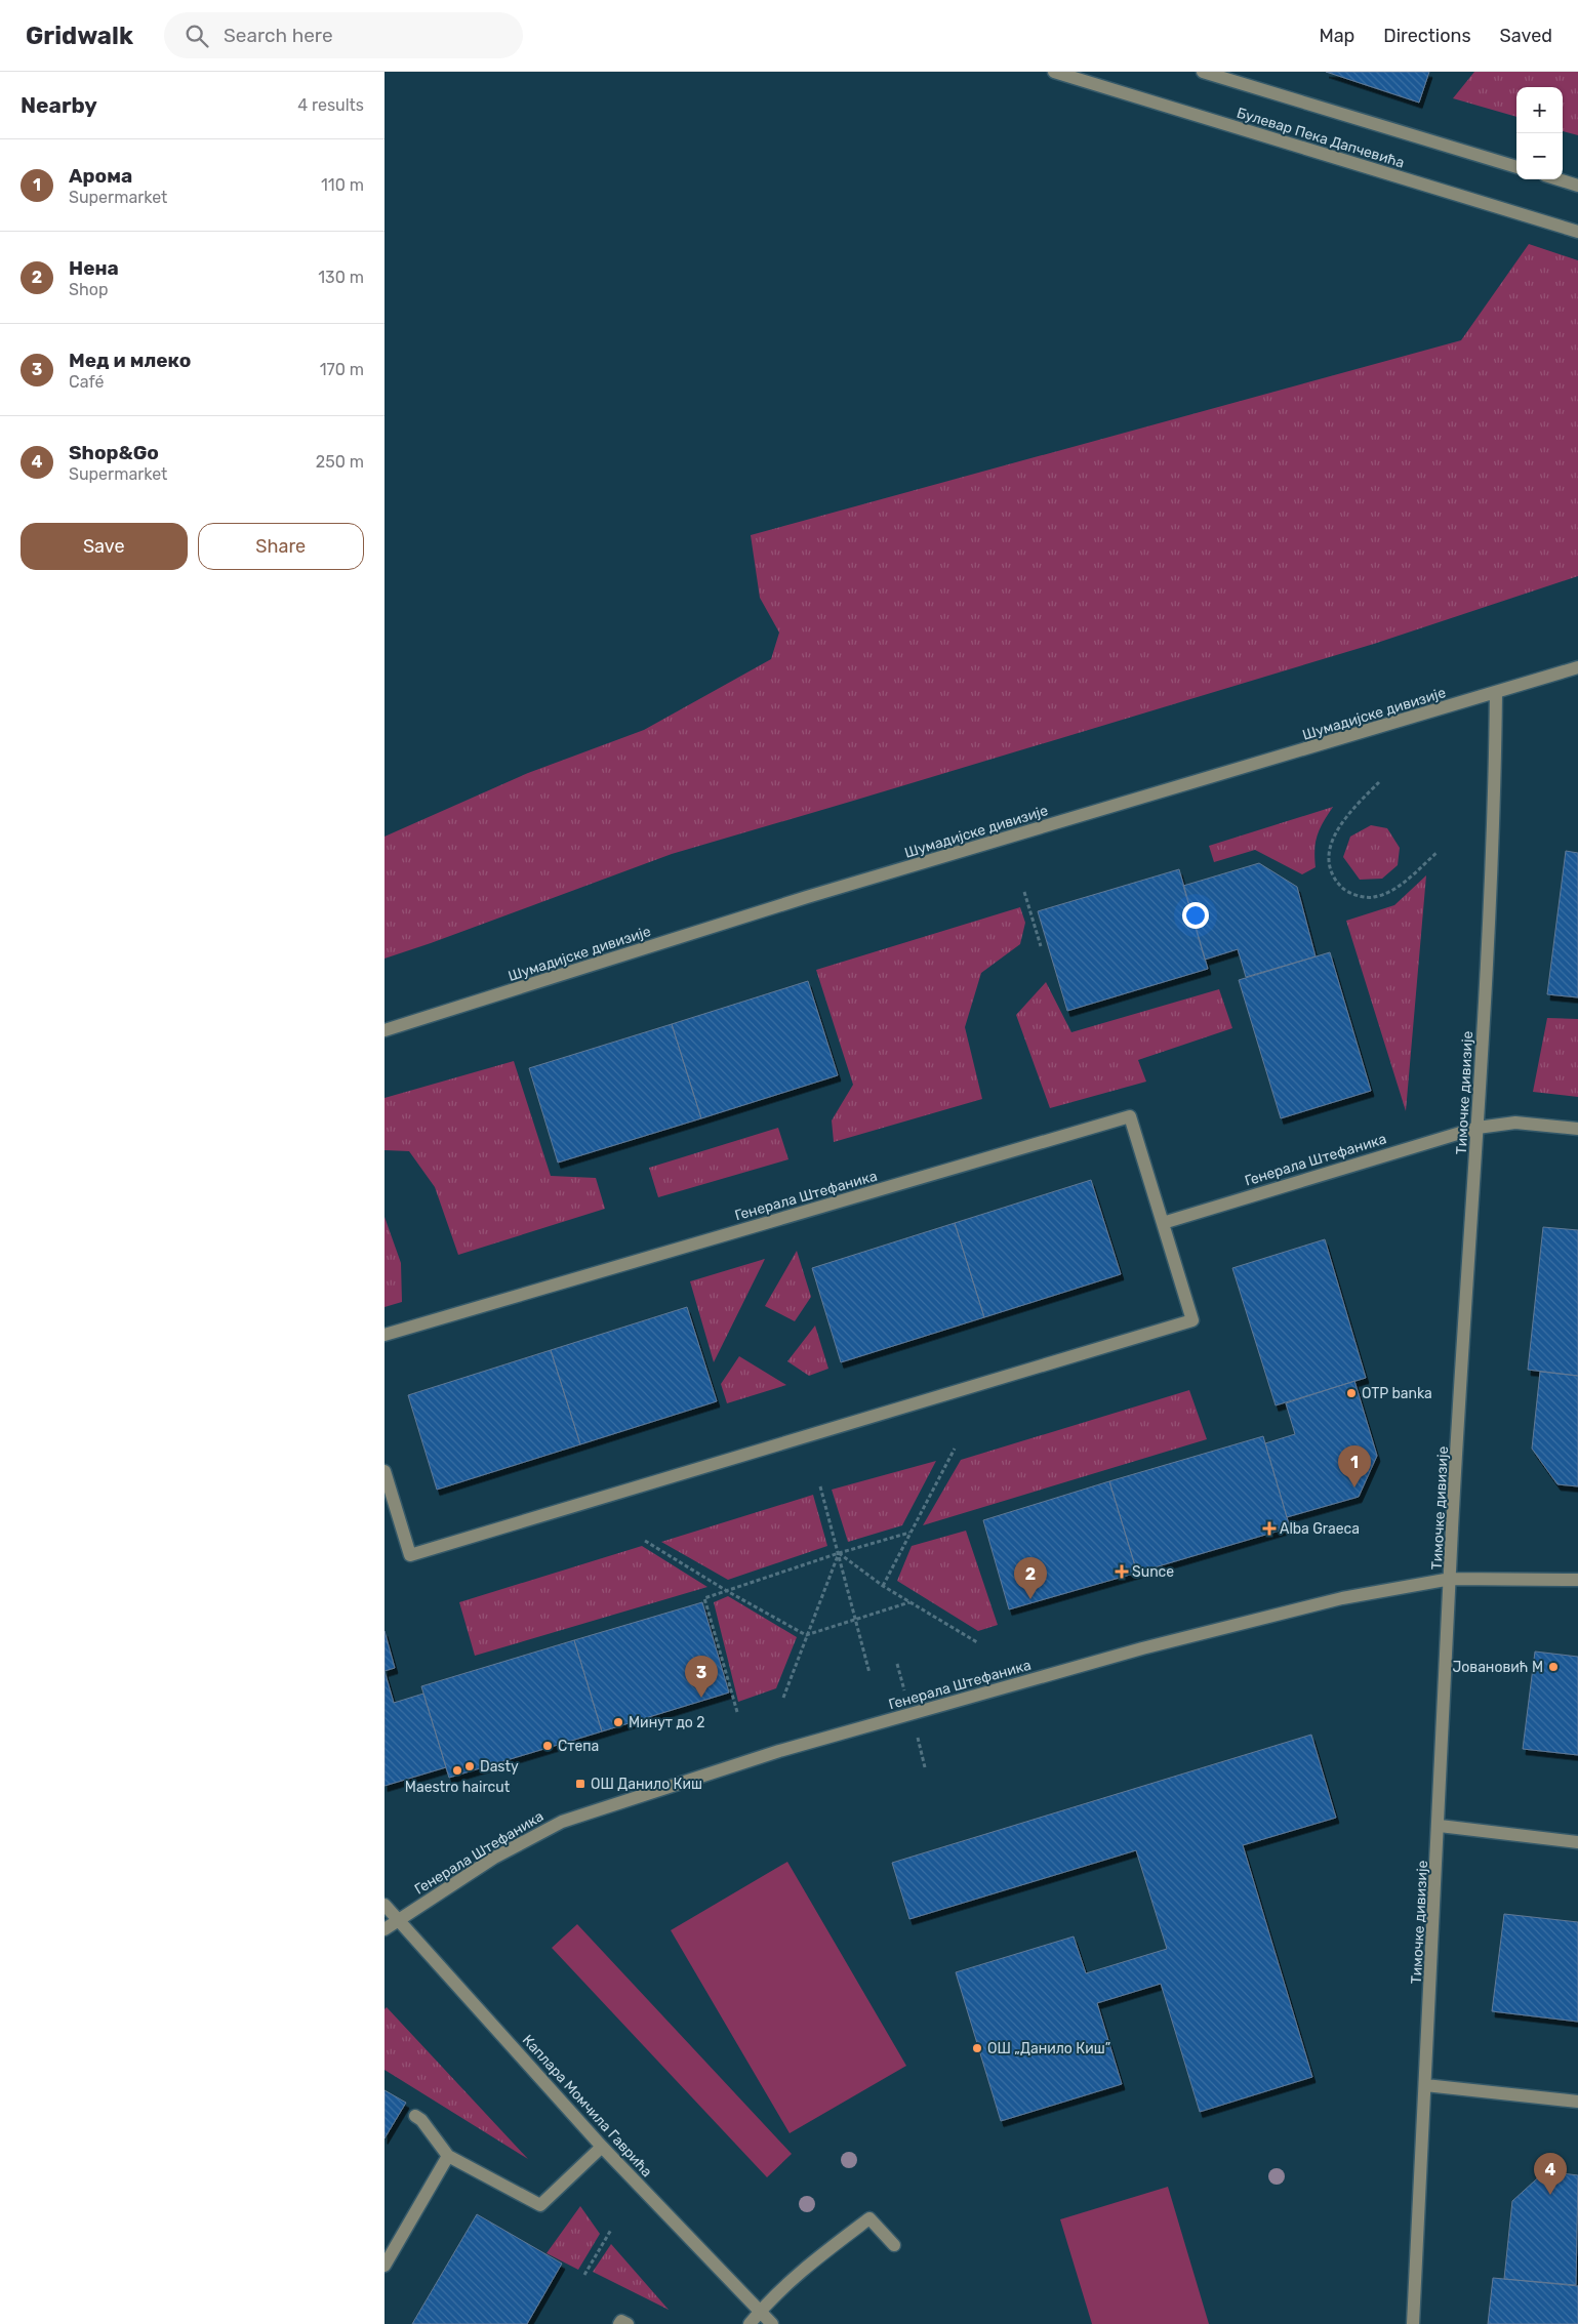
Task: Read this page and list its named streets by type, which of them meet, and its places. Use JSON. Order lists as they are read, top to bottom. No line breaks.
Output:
{"streets":{"street":["Булевар Пека Дапчевића","Шумадијске дивизије","Тимочке дивизије","Генерала Штефаника","Каплара Момчила Гаврића"]},"crossings":[["Шумадијске дивизије","Тимочке дивизије"],["Тимочке дивизије","Генерала Штефаника"],["Генерала Штефаника","Каплара Момчила Гаврића"]],"places":{"other":["OTP banka","Јовановић М","Минут до 2","Степа","Dasty","Maestro haircut","ОШ „Данило Киш”"],"health":["Alba Graeca","Sunce"],"transit":["ОШ Данило Киш"]},"page":{"header":"Gridwalk","search":"Search here","nav":["Map","Directions","Saved"],"heading":["Nearby","4 results"],"map_buttons":["+","−"],"list":[{"mark":"1","name":"Арома","note":"Supermarket","value":"110 m"},{"mark":"2","name":"Нена","note":"Shop","value":"130 m"},{"mark":"3","name":"Мед и млеко","note":"Café","value":"170 m"},{"mark":"4","name":"Shop&Go","note":"Supermarket","value":"250 m"}],"buttons":["Save","Share"],"pins":["1","2","3","4"]}}
